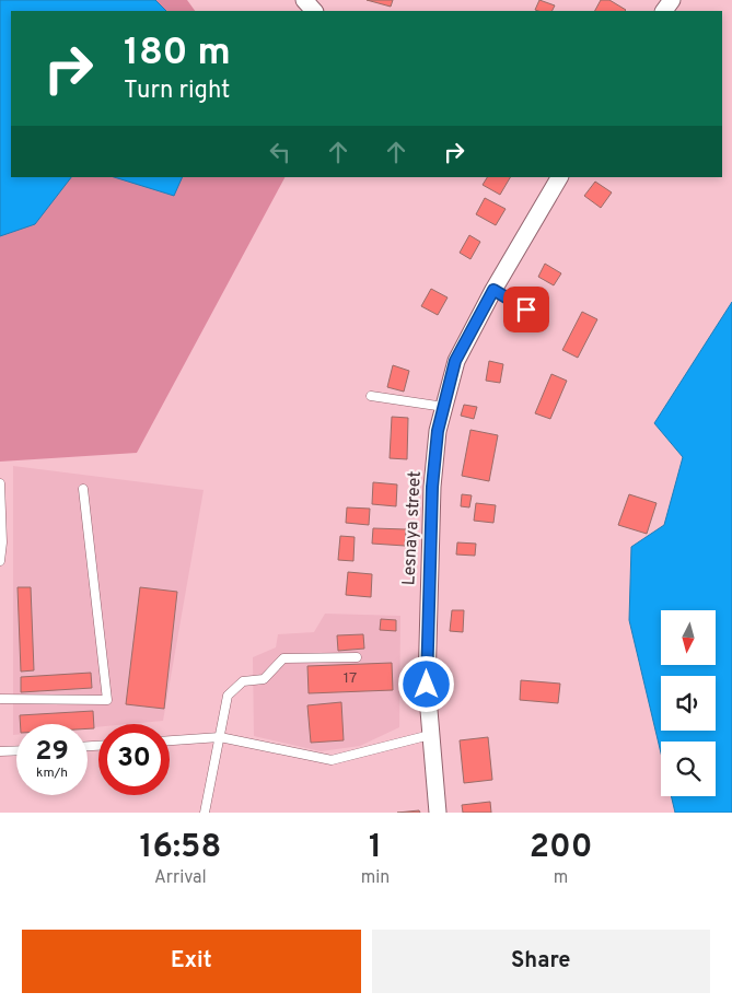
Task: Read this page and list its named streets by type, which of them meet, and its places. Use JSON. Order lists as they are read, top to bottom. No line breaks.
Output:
{"streets":{"street":["Lesnaya street"]},"house_numbers":["17"],"north":"bottom","page":{"turn":["180 m","Turn right"],"speed":"29 km/h","limit":"30","eta":["16:58","Arrival","1","min","200","m"],"buttons":["Exit","Share"]}}
